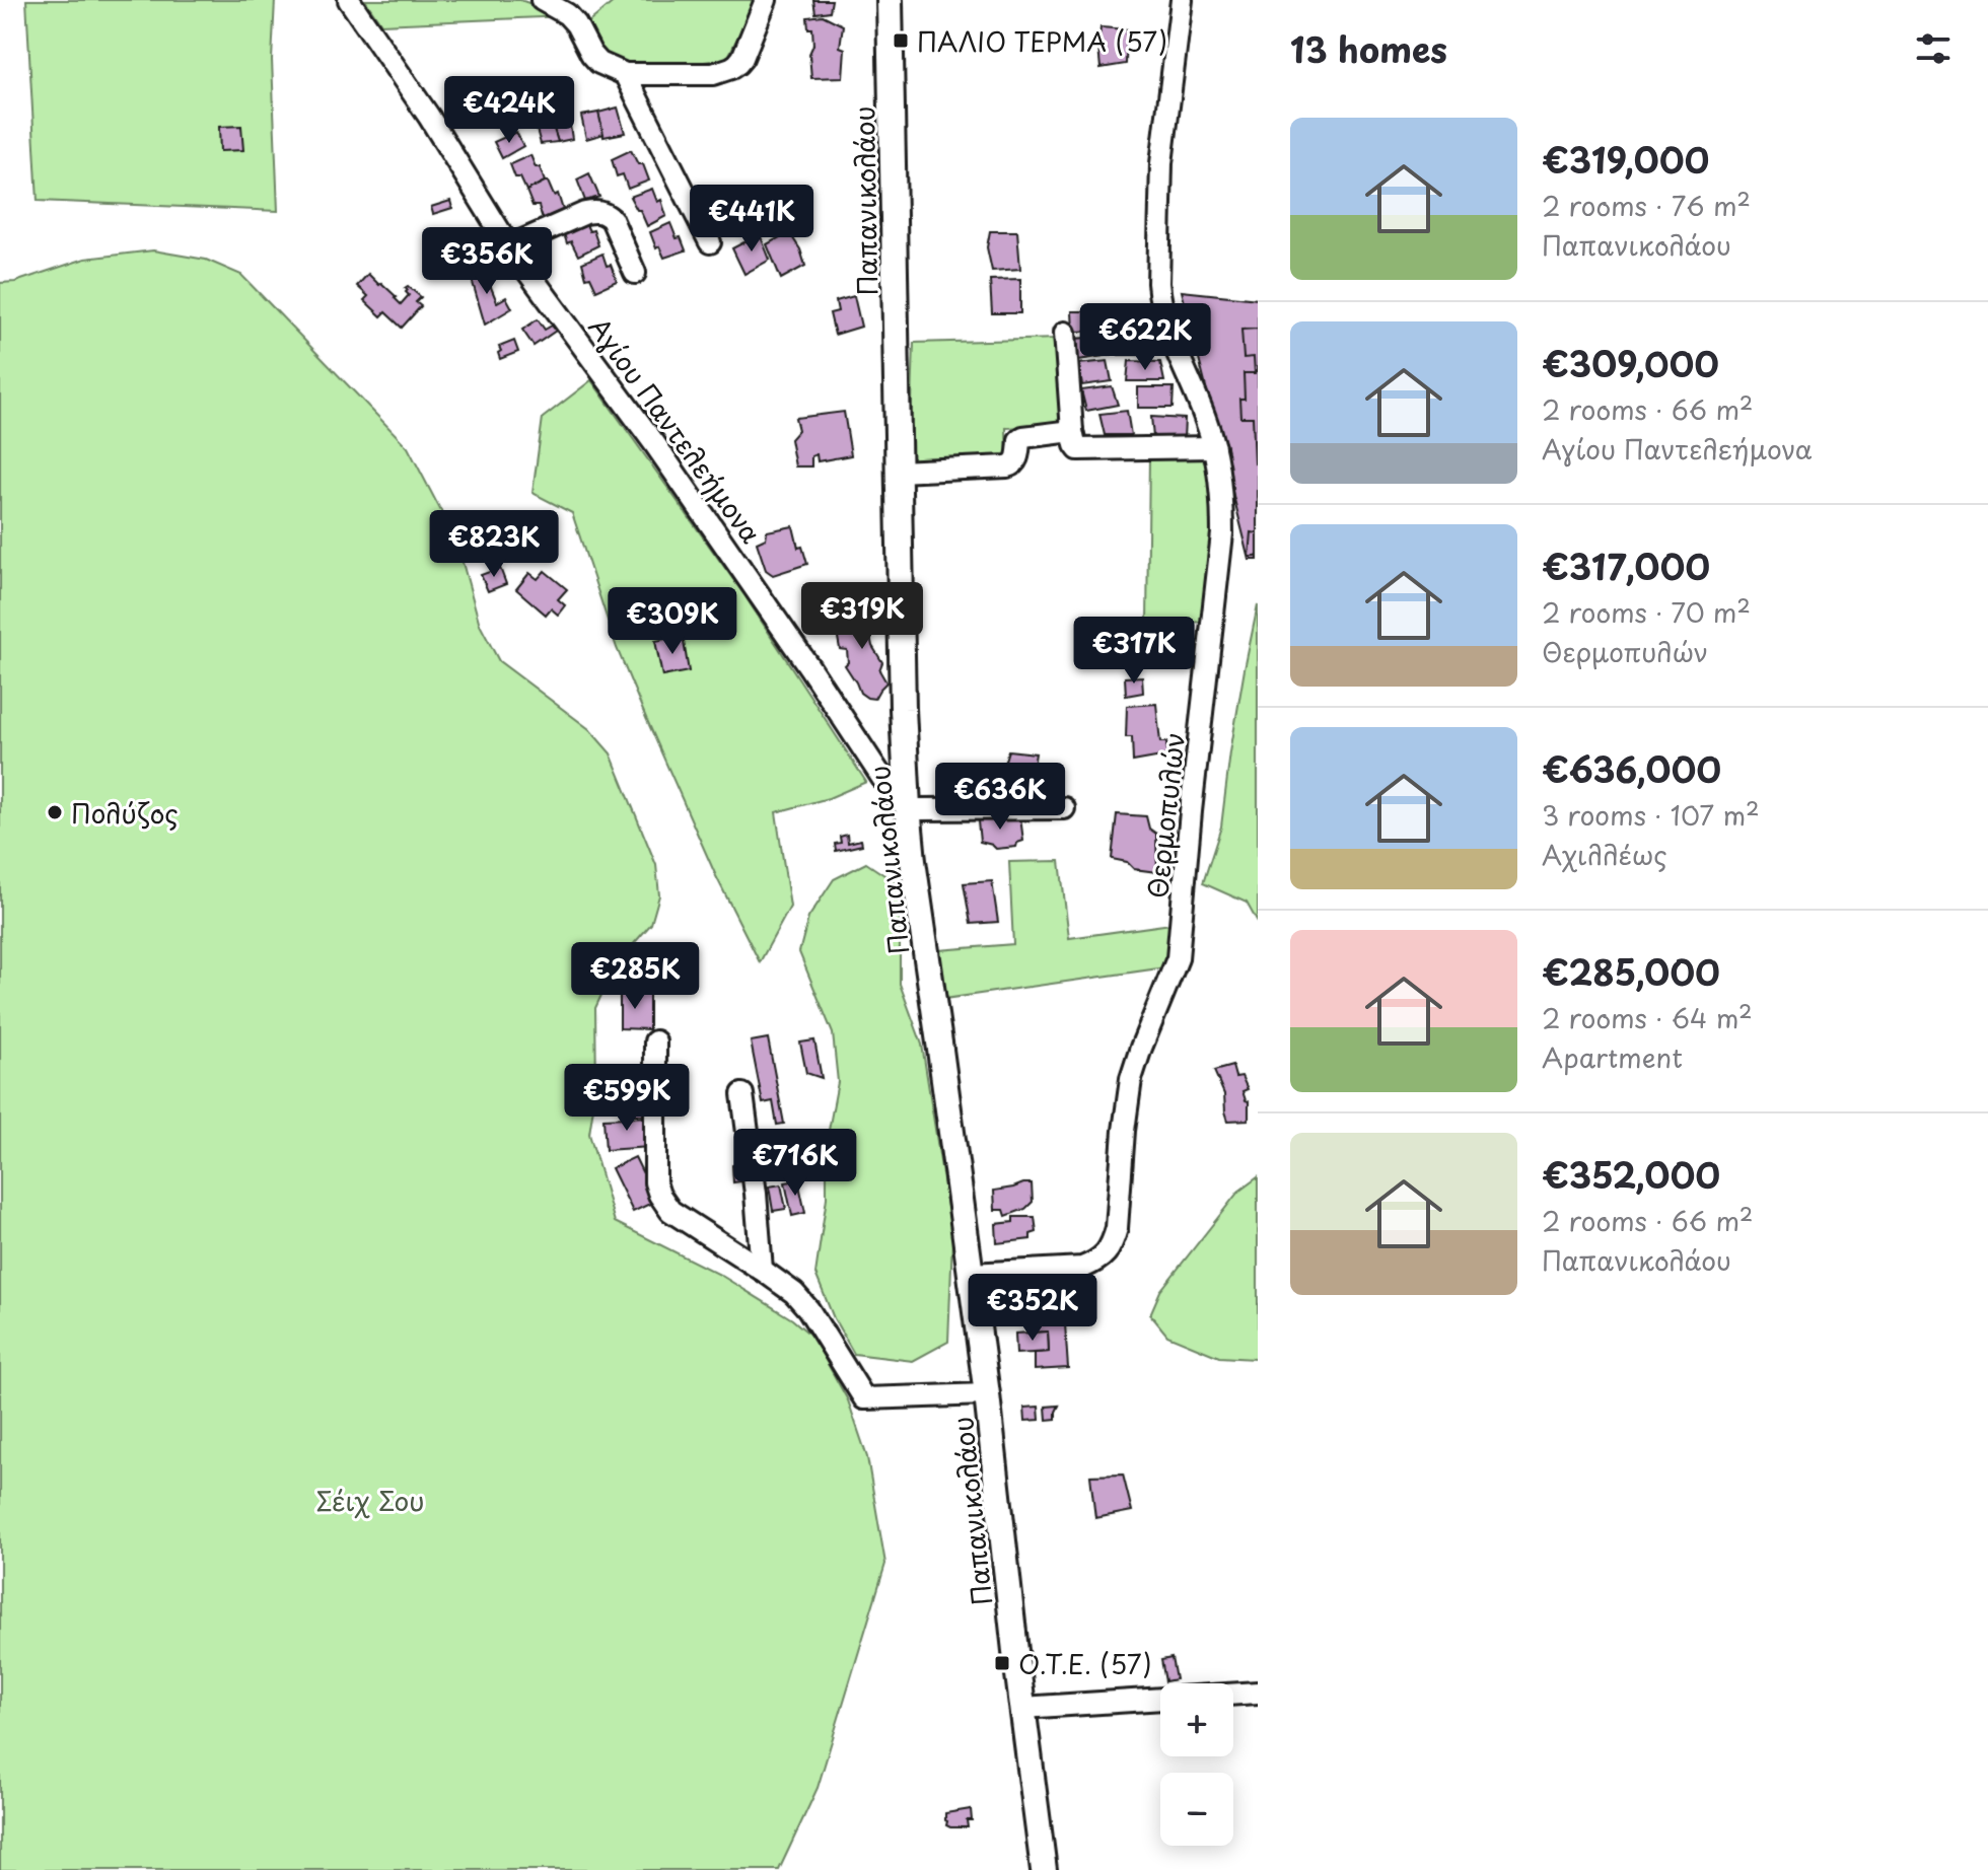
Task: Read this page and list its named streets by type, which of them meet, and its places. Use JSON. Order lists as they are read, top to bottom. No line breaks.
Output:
{"streets":{"main road":["Παπανικολάου"],"street":["Αγίου Παντελεήμονα","Θερμοπυλών"]},"crossings":[["Παπανικολάου","Αγίου Παντελεήμονα"],["Παπανικολάου","Θερμοπυλών"]],"parks":["Σέιχ Σου"],"places":{"transit":["ΠΑΛΙΟ ΤΕΡΜΑ (57)","Ο.Τ.Ε. (57)"],"other":["Πολύζος"]},"page":{"heading":"13 homes","price":["€424K","€441K","€356K","€622K","€823K","€319K","€309K","€317K","€636K","€285K","€599K","€716K","€352K"],"list":[{"name":"€319,000","note":"2 rooms · 76 m² · Παπανικολάου"},{"name":"€309,000","note":"2 rooms · 66 m² · Αγίου Παντελεήμονα"},{"name":"€317,000","note":"2 rooms · 70 m² · Θερμοπυλών"},{"name":"€636,000","note":"3 rooms · 107 m² · Αχιλλέως"},{"name":"€285,000","note":"2 rooms · 64 m² · Apartment"},{"name":"€352,000","note":"2 rooms · 66 m² · Παπανικολάου"}],"map_buttons":["+","−"]}}
